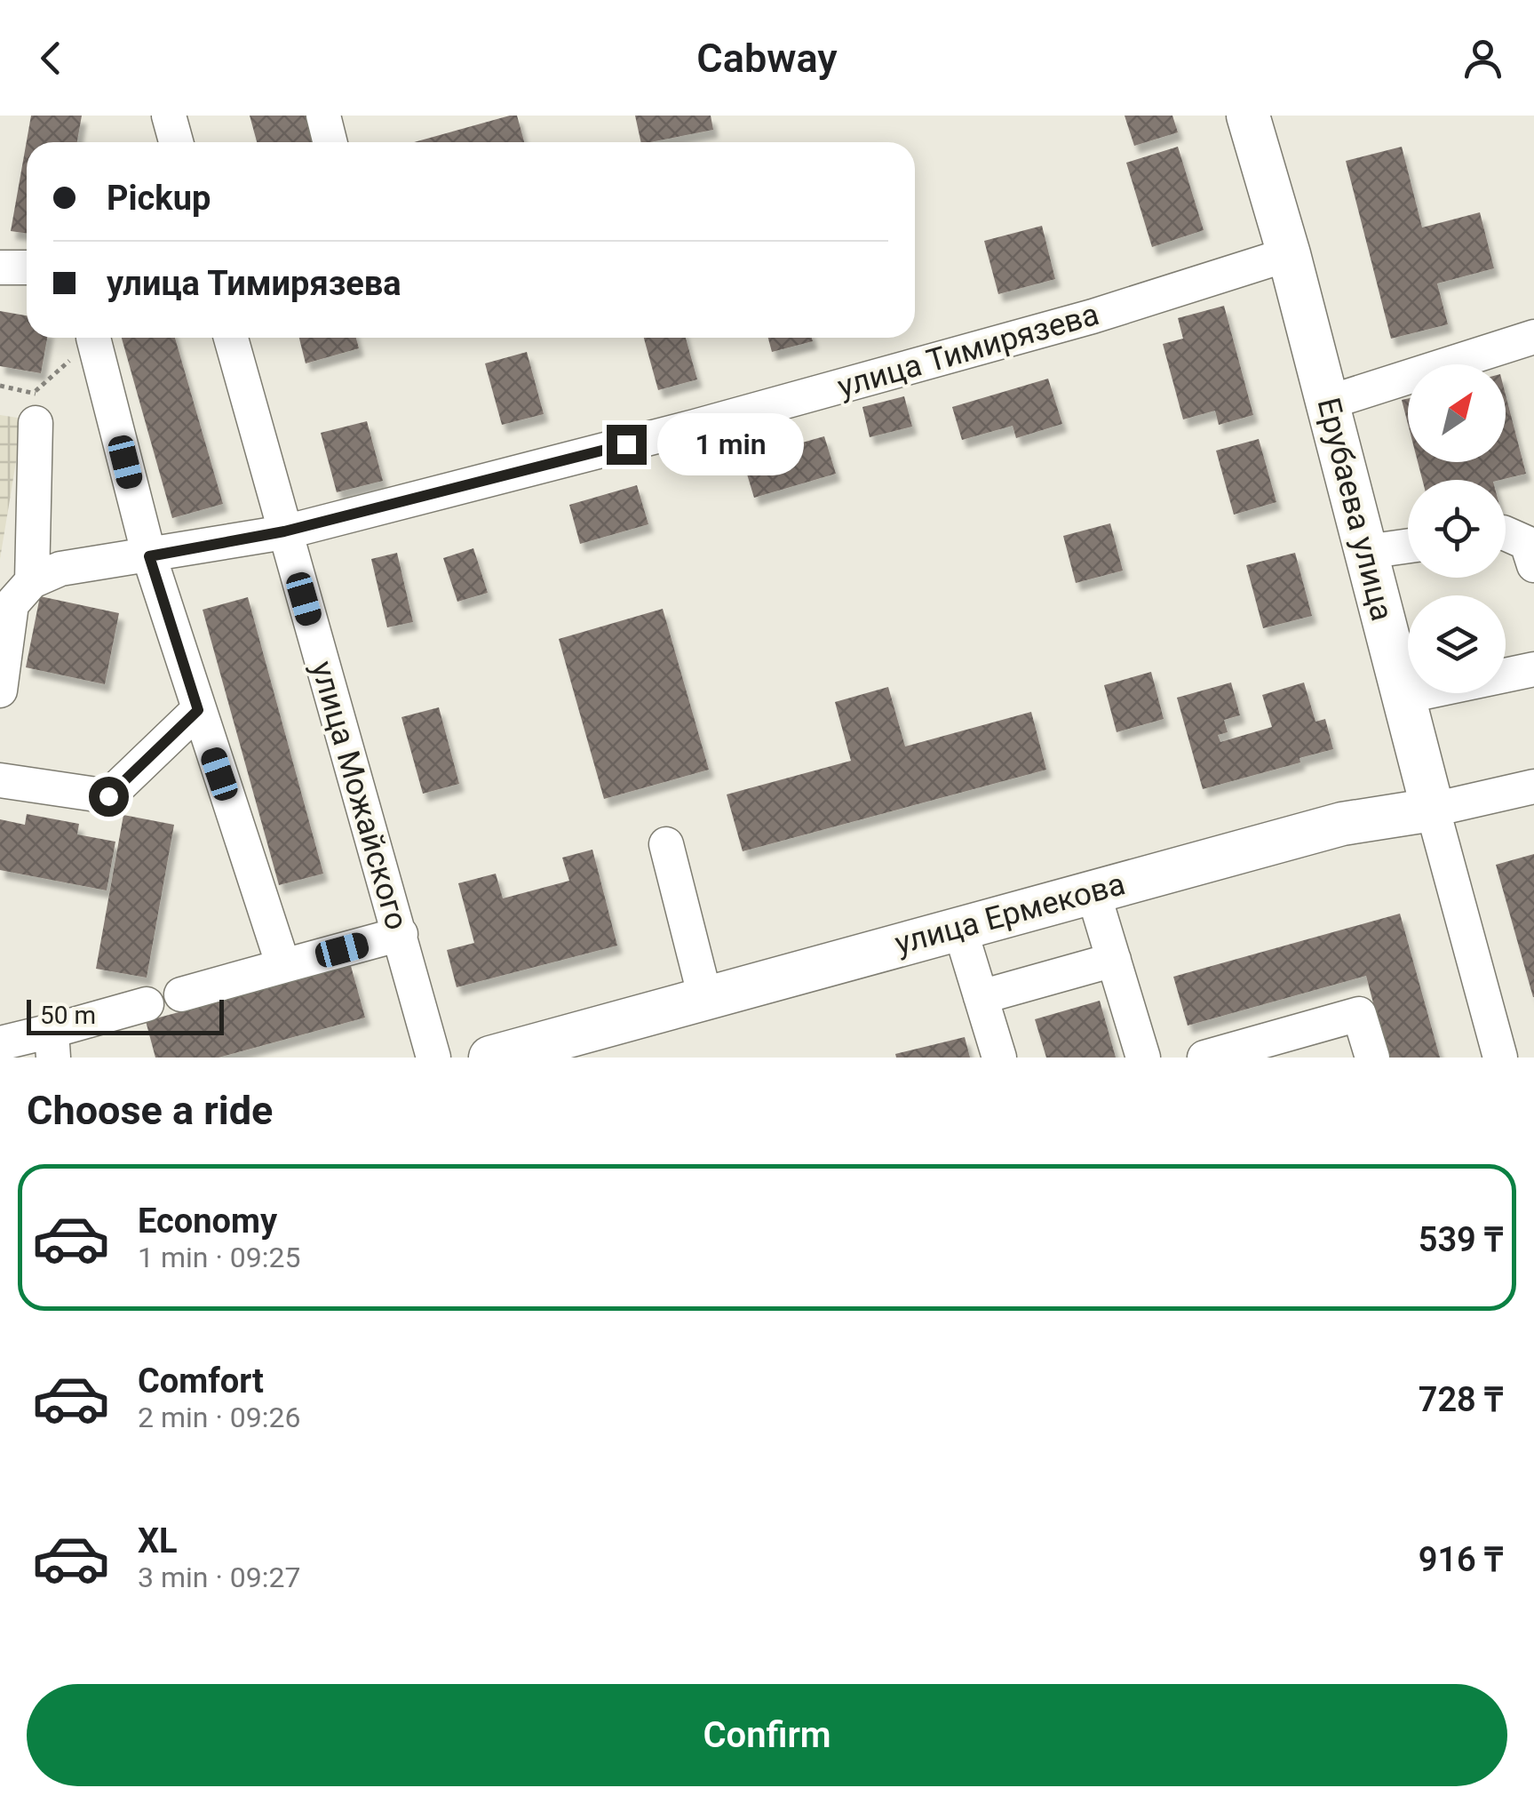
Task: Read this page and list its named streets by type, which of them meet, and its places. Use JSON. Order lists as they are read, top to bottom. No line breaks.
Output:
{"streets":{"main road":["Ерубаева улица","улица Ермекова"],"street":["улица Тимирязева","улица Можайского"]},"crossings":[["улица Тимирязева","Ерубаева улица"],["улица Тимирязева","улица Можайского"],["Ерубаева улица","улица Ермекова"]],"scale_bar":"50 m","north":"top right","page":{"header":"Cabway","banner":["Pickup","улица Тимирязева"],"bubble":"1 min","scale":"50 m","heading":"Choose a ride","list":[{"name":"Economy","note":"1 min · 09:25","value":"539 ₸"},{"name":"Comfort","note":"2 min · 09:26","value":"728 ₸"},{"name":"XL","note":"3 min · 09:27","value":"916 ₸"}],"buttons":"Confirm"}}
